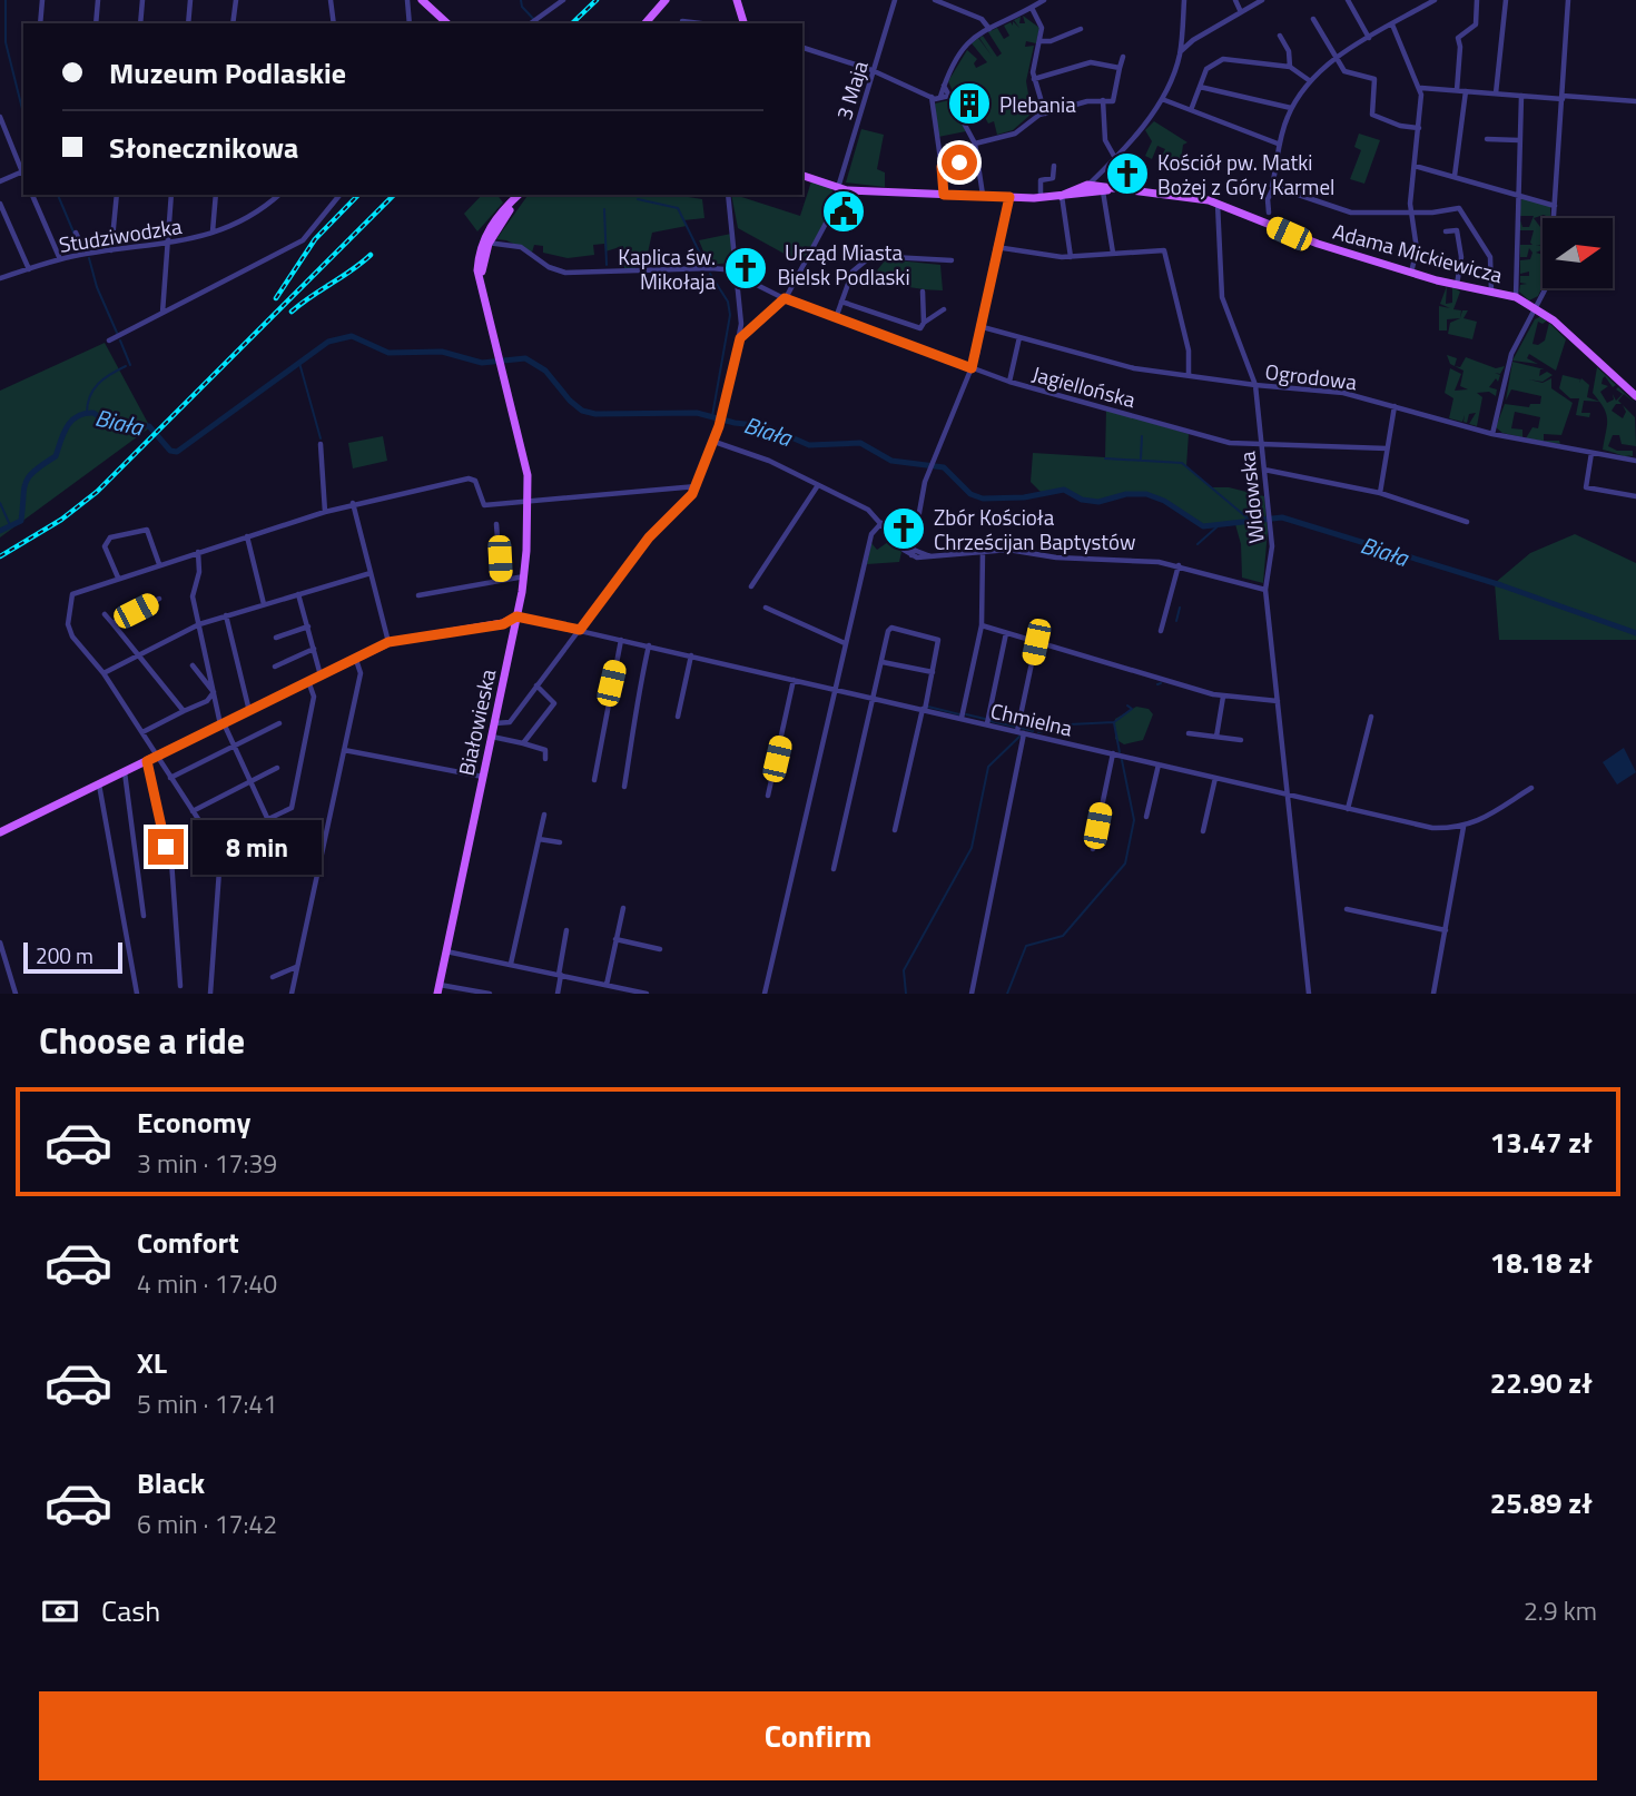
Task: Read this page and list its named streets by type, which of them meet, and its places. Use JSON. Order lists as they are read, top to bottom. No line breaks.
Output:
{"streets":{"main road":["Adama Mickiewicza","Białowieska"],"street":["3 Maja","Studziwodzka","Ogrodowa","Jagiellońska","Widowska","Chmielna"]},"crossings":[["3 Maja","Adama Mickiewicza"],["3 Maja","Jagiellońska"],["Adama Mickiewicza","Widowska"],["Ogrodowa","Widowska"],["Jagiellońska","Widowska"],["Widowska","Chmielna"],["Chmielna","Białowieska"]],"water":["Biała"],"places":{"building":["Plebania"],"church":["Kościół pw. Matki Bożej z Góry Karmel","Kaplica św. Mikołaja","Zbór Kościoła Chrześcijan Baptystów"],"public building":["Urząd Miasta Bielsk Podlaski"]},"scale_bar":"200 m","north":"right","page":{"banner":["Muzeum Podlaskie","Słonecznikowa"],"bubble":"8 min","scale":"200 m","heading":"Choose a ride","list":[{"name":"Economy","note":"3 min · 17:39","value":"13.47 zł"},{"name":"Comfort","note":"4 min · 17:40","value":"18.18 zł"},{"name":"XL","note":"5 min · 17:41","value":"22.90 zł"},{"name":"Black","note":"6 min · 17:42","value":"25.89 zł"}],"pay":["Cash","2.9 km"],"buttons":"Confirm"}}
